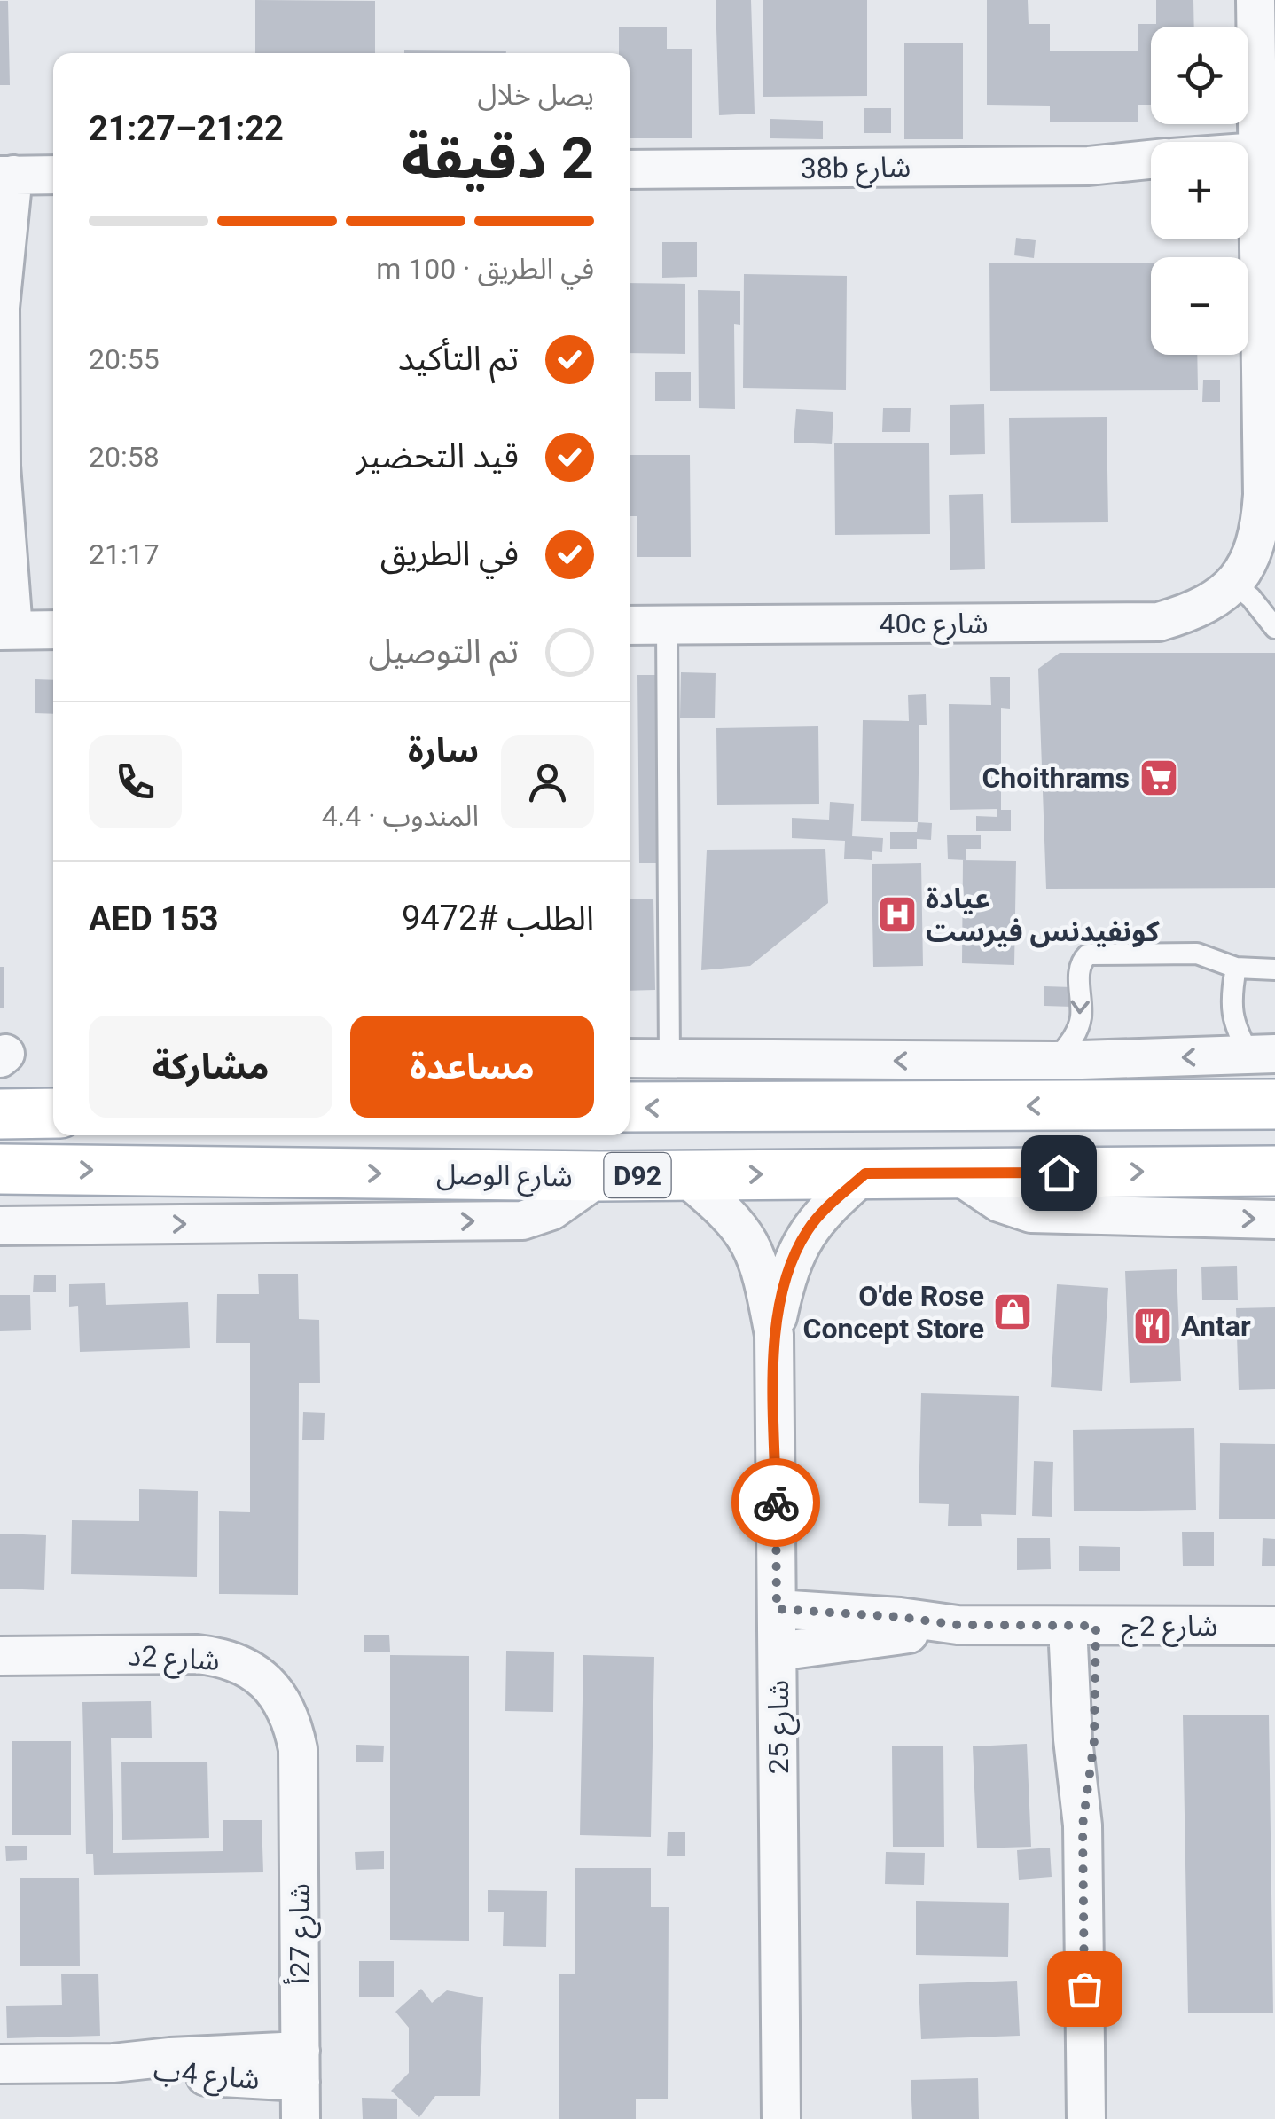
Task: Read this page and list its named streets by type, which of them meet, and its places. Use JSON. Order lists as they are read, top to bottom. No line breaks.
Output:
{"streets":{"main road":["شارع الوصل","D92"],"street":["38b شارع","40c شارع","شارع 2ج","شارع 2د","شارع 25","شارع 27أ","شارع 4ب"]},"crossings":[["شارع الوصل","شارع 25"],["شارع 2ج","شارع 25"],["شارع 2د","شارع 27أ"],["شارع 27أ","شارع 4ب"]],"places":{"supermarket":["Choithrams"],"hospital":["عيادة كونفيدنس فيرست"],"shop":["O'de Rose Concept Store"],"restaurant":["Antar"]},"page":{"map_buttons":["+","−"],"heading":["2 دقيقة","يصل خلال","21:22–21:27"],"panel":["سارة","المندوب · 4.4","الطلب #9472","AED 153"],"bar":"في الطريق · 100 m","list":[["تم التأكيد","20:55"],["قيد التحضير","20:58"],["في الطريق","21:17"],"تم التوصيل"],"buttons":["مساعدة","مشاركة"]}}
